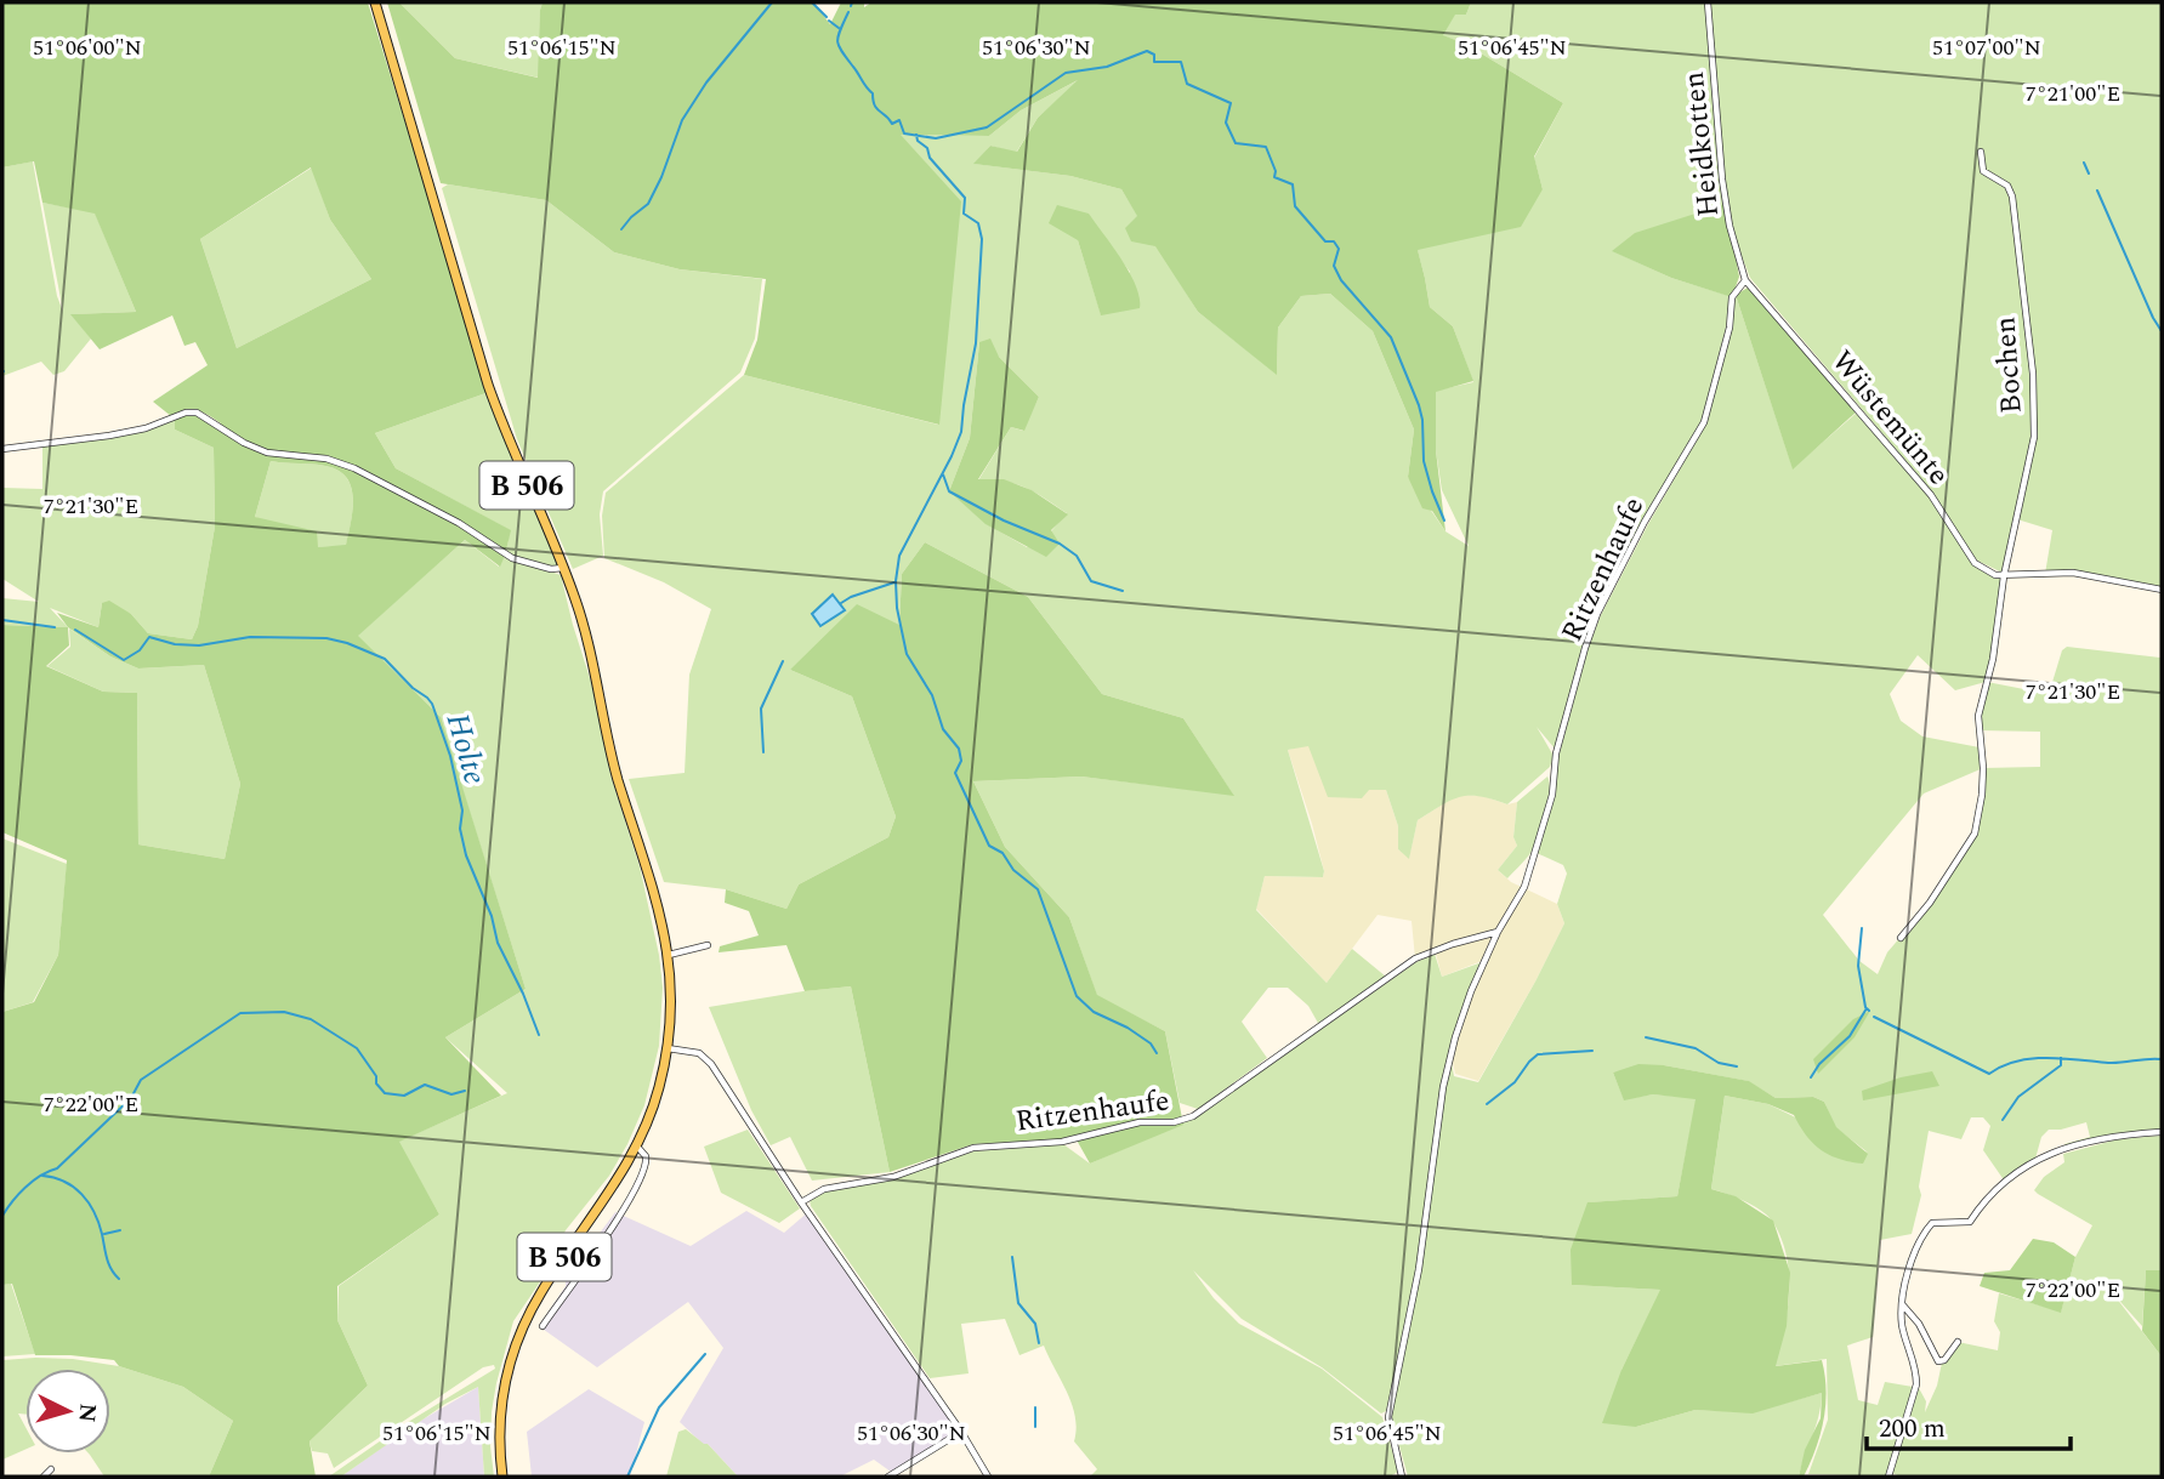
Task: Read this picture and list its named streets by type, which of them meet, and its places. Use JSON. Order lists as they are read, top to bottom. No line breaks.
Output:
{"streets":{"main road":["B 506"],"street":["Heidkotten","Bochen","Wüstemünte","Ritzenhaufe"]},"crossings":[["Heidkotten","Wüstemünte"],["Heidkotten","Ritzenhaufe"],["Bochen","Wüstemünte"],["Wüstemünte","Ritzenhaufe"]],"water":["Holte"],"scale_bar":"200 m","north":"right","coordinates":["51°06'00\"N","51°06'15\"N","51°06'30\"N","51°06'45\"N","51°07'00\"N","7°21'00\"E","7°21'30\"E","7°22'00\"E"]}
